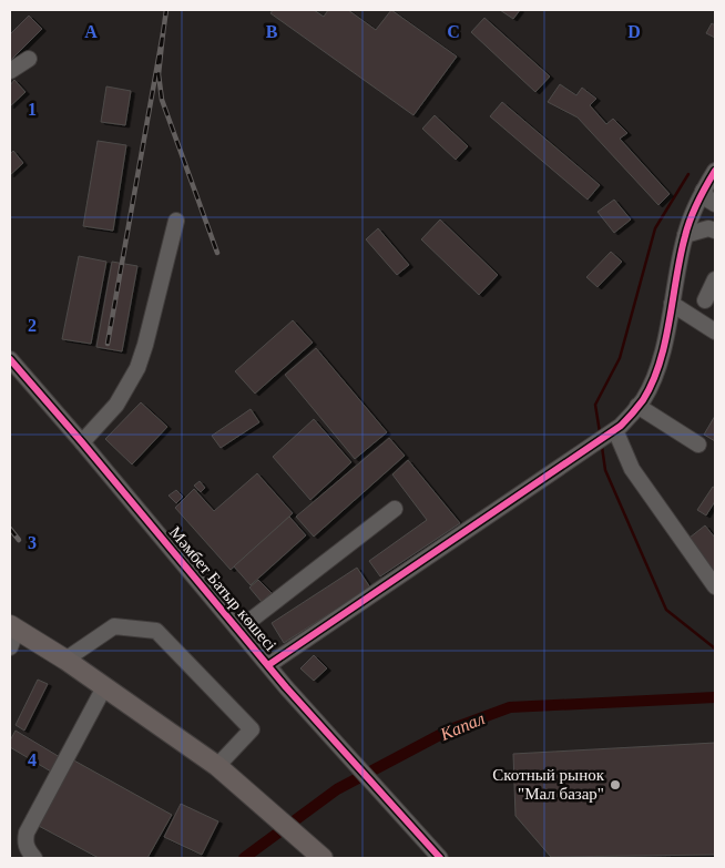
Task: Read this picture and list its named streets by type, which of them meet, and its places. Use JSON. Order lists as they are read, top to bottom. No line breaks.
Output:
{"streets":{"street":["Мәмбет Батыр көшесі"]},"water":["Капал"],"places":["Скотный рынок \"Мал базар\""],"grid":{"columns":["A","B","C","D"],"rows":["1","2","3","4"]}}
